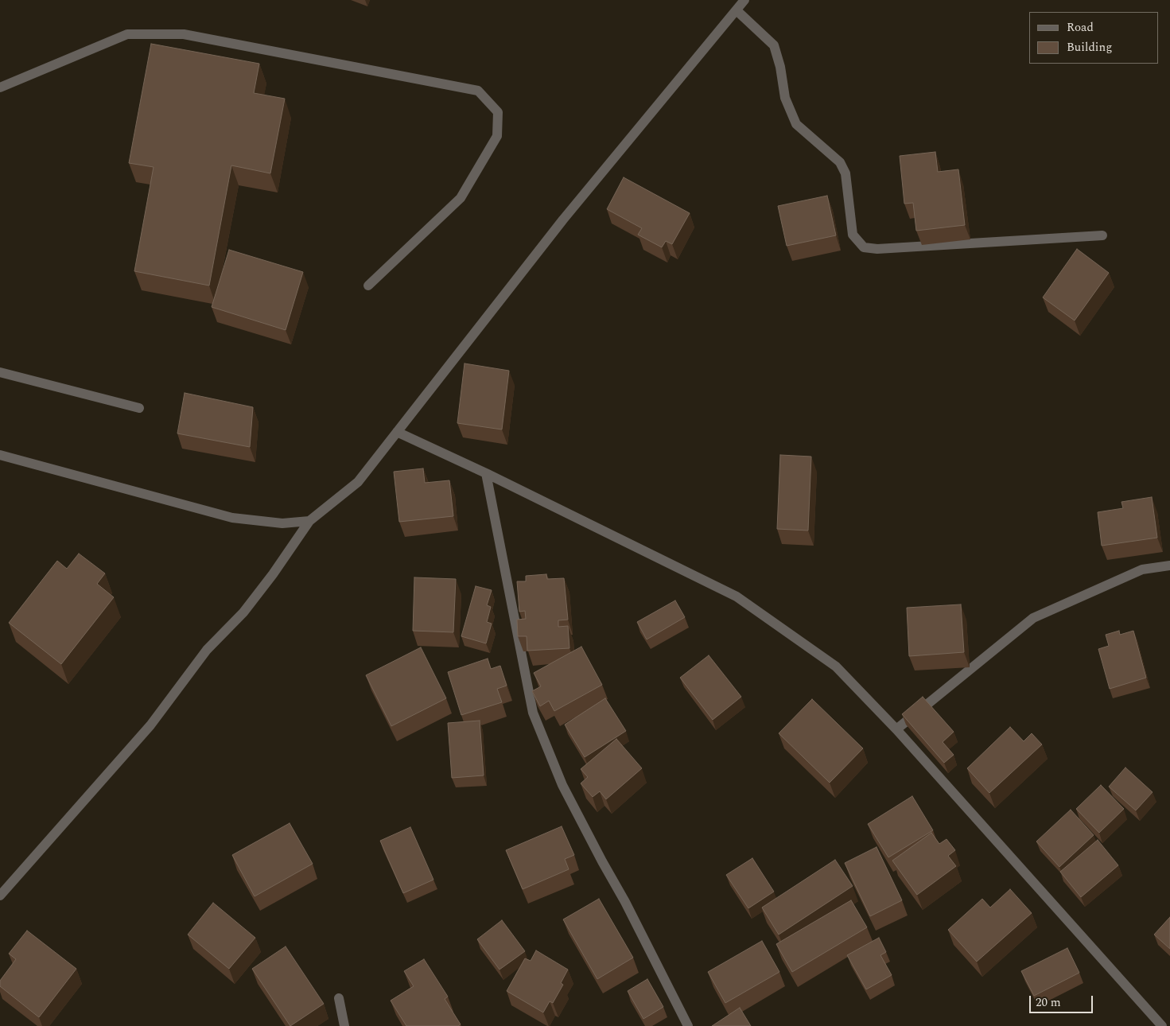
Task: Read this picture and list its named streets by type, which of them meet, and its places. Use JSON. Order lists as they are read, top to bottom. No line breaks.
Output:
{"legend":["Road","Building"],"scale_bar":"20 m"}
